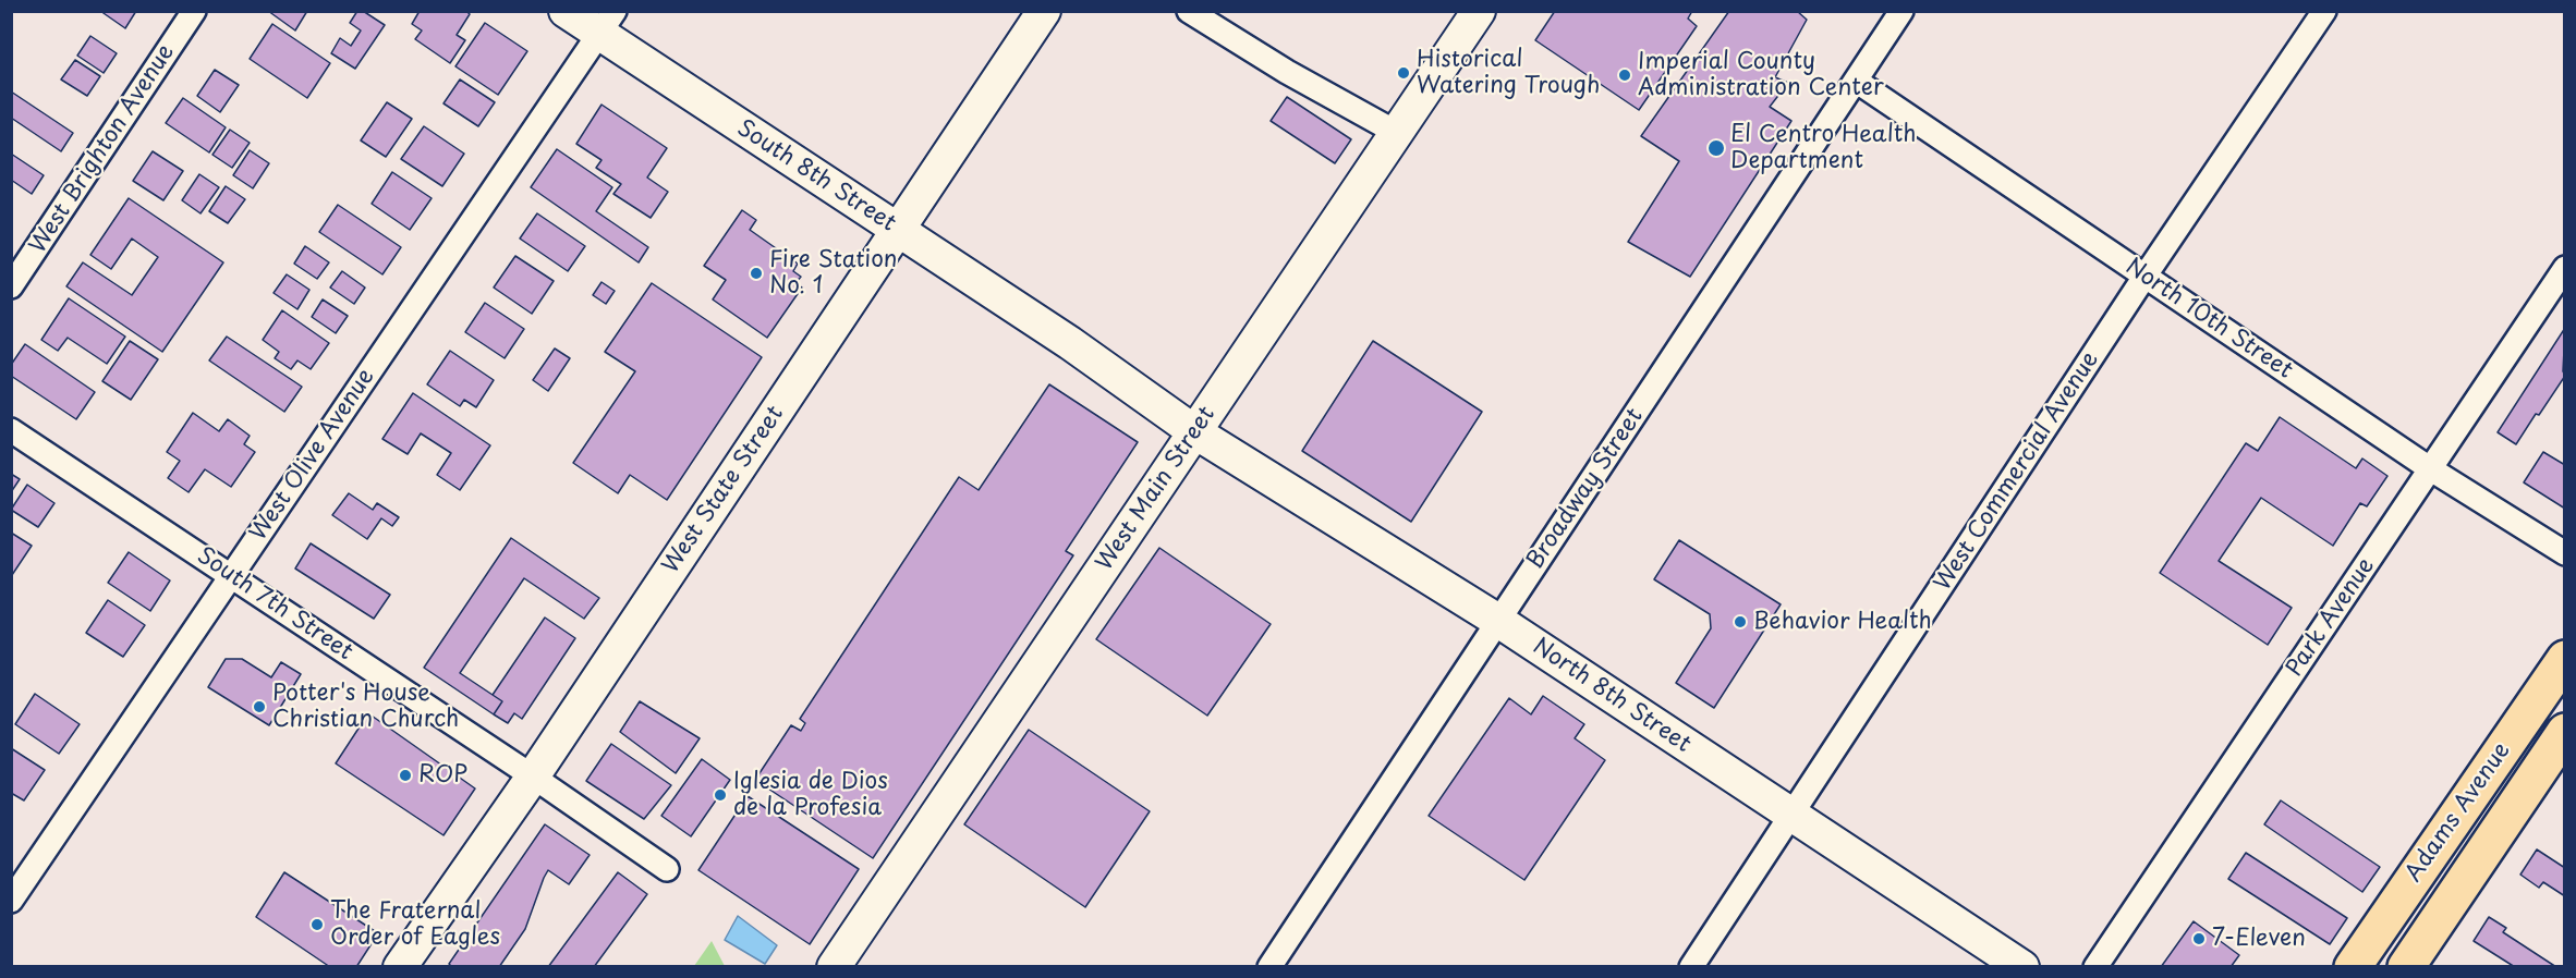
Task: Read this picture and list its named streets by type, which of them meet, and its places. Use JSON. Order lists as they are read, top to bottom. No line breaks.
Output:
{"streets":{"main road":["Adams Avenue"],"street":["West Brighton Avenue","South 8th Street","North 10th Street","West Olive Avenue","West Commercial Avenue","West Main Street","Broadway Street","West State Street","South 7th Street","Park Avenue","North 8th Street"]},"crossings":[["South 8th Street","West Olive Avenue"],["South 8th Street","West Main Street"],["South 8th Street","West State Street"],["South 8th Street","North 8th Street"],["North 10th Street","West Commercial Avenue"],["North 10th Street","Broadway Street"],["North 10th Street","Park Avenue"],["West Olive Avenue","South 7th Street"],["West Commercial Avenue","North 8th Street"],["West Main Street","North 8th Street"],["Broadway Street","North 8th Street"],["West State Street","South 7th Street"]],"places":["Historical Watering Trough","Imperial County Administration Center","El Centro Health Department","Fire Station No. 1","Behavior Health","Potter's House Christian Church","ROP","Iglesia de Dios de la Profesia","The Fraternal Order of Eagles","7-Eleven"]}
